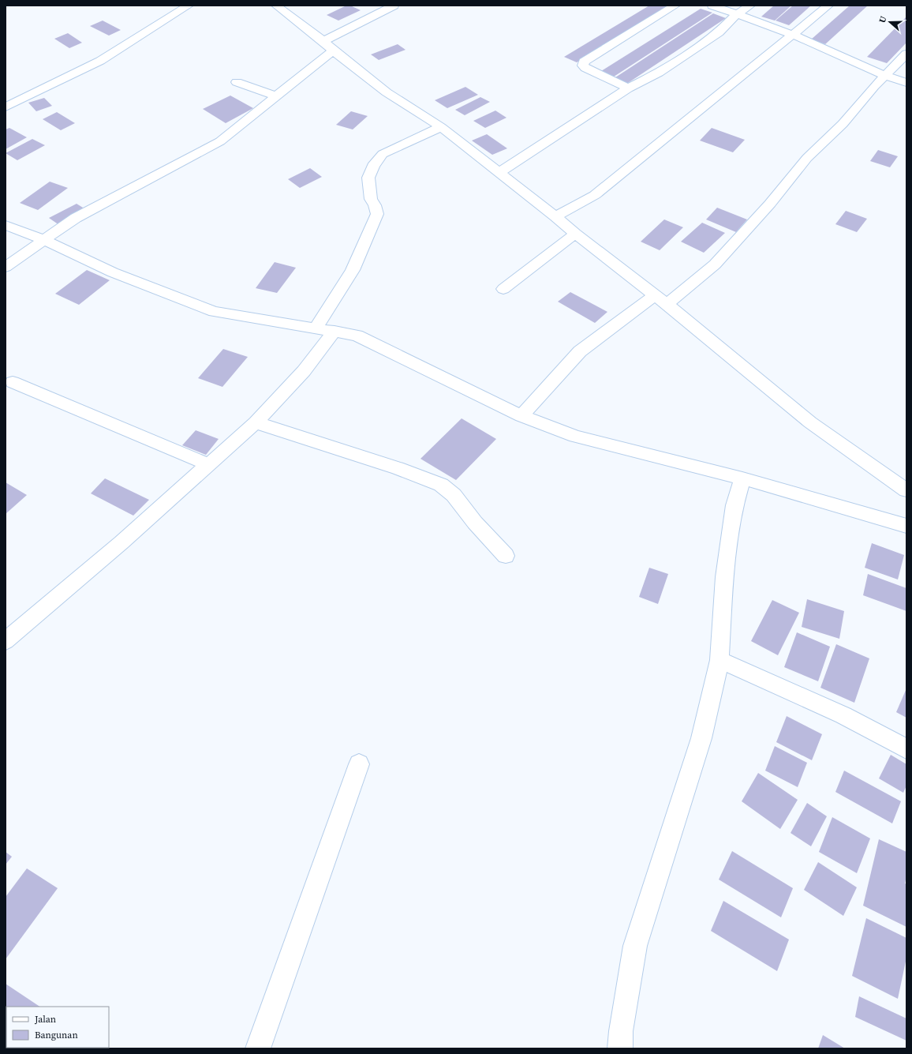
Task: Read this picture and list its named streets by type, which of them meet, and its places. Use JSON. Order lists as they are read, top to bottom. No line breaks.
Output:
{"legend":["Jalan","Bangunan"],"north":"left"}
